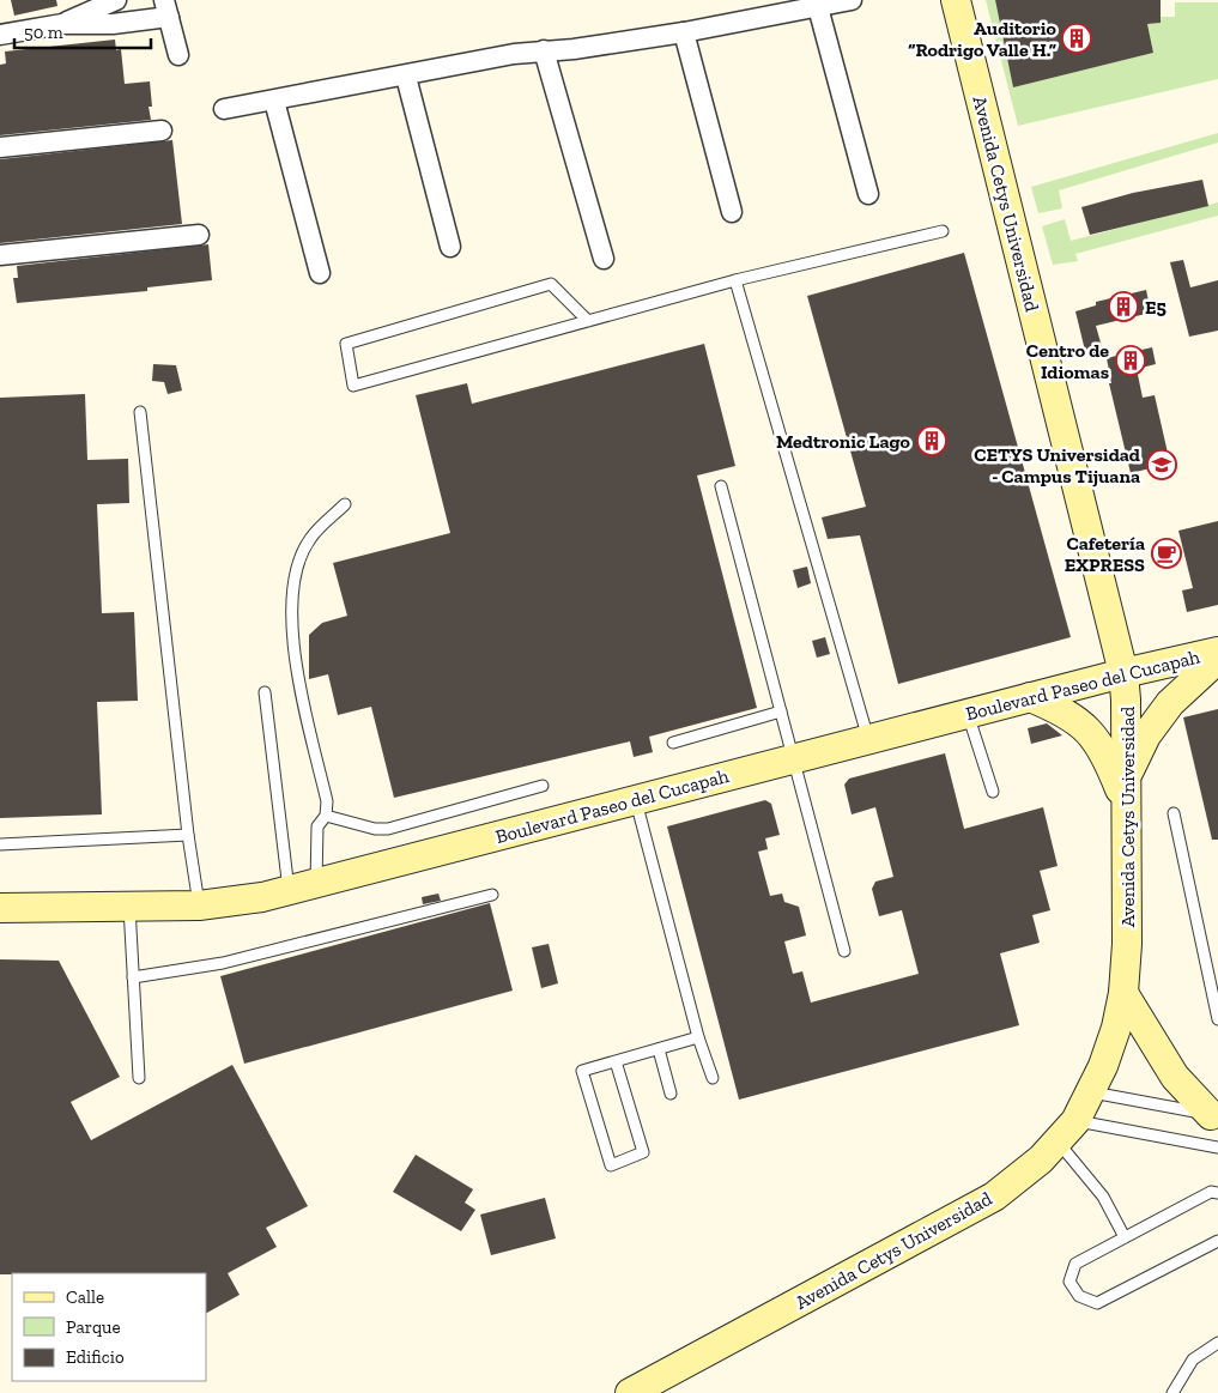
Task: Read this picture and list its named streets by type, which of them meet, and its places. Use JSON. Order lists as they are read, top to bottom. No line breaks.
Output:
{"streets":{"main road":["Avenida Cetys Universidad","Boulevard Paseo del Cucapah"]},"crossings":[["Avenida Cetys Universidad","Boulevard Paseo del Cucapah"]],"places":{"building":["Auditorio “Rodrigo Valle H.”","E5","Centro de Idiomas","Medtronic Lago"],"school or university":["CETYS Universidad - Campus Tijuana"],"cafe":["Cafetería EXPRESS"]},"legend":["Calle","Parque","Edificio"],"scale_bar":"50 m"}
